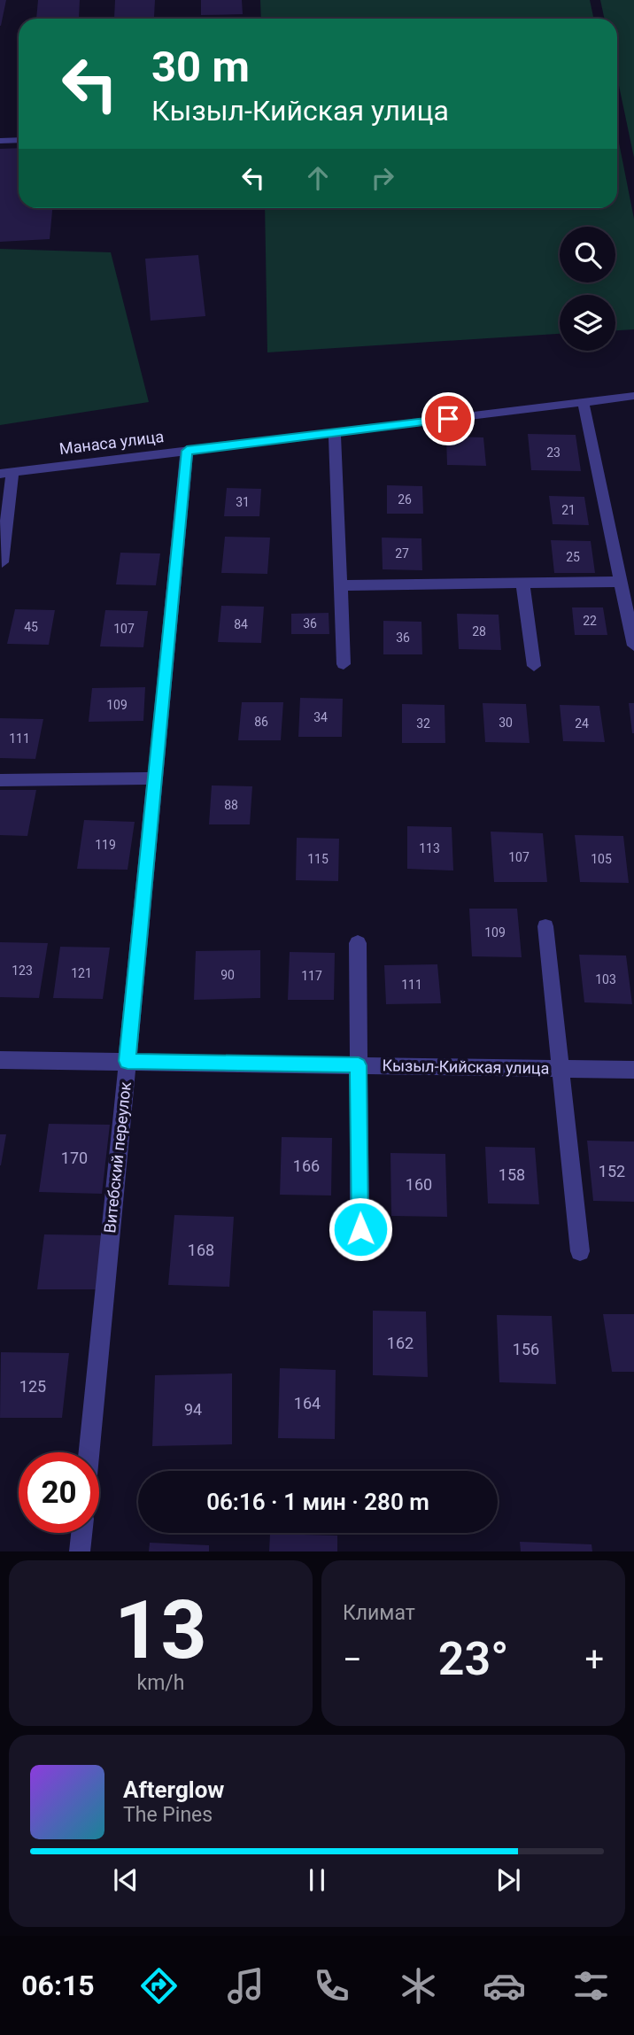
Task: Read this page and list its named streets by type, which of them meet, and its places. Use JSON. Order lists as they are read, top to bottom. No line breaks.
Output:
{"streets":{"street":["Манаса улица","Кызыл-Кийская улица","Витебский переулок"]},"crossings":[["Манаса улица","Витебский переулок"],["Кызыл-Кийская улица","Витебский переулок"]],"house_numbers":["23","26","31","21","27","25","22","36","84","45","107","28","36","109","34","86","30","32","24","111","88","119","113","107","115","105","109","123","121","90","117","103","111","170","166","152","158","160","168","162","156","125","164","94"],"page":{"turn":["30 m","Кызыл-Кийская улица"],"limit":"20","trip":"06:16 · 1 мин · 280 m","tile":[["13","km/h"],"Климат"],"heat":["−","23°","+"],"song":["Afterglow","The Pines"],"tabs":"06:15"}}
